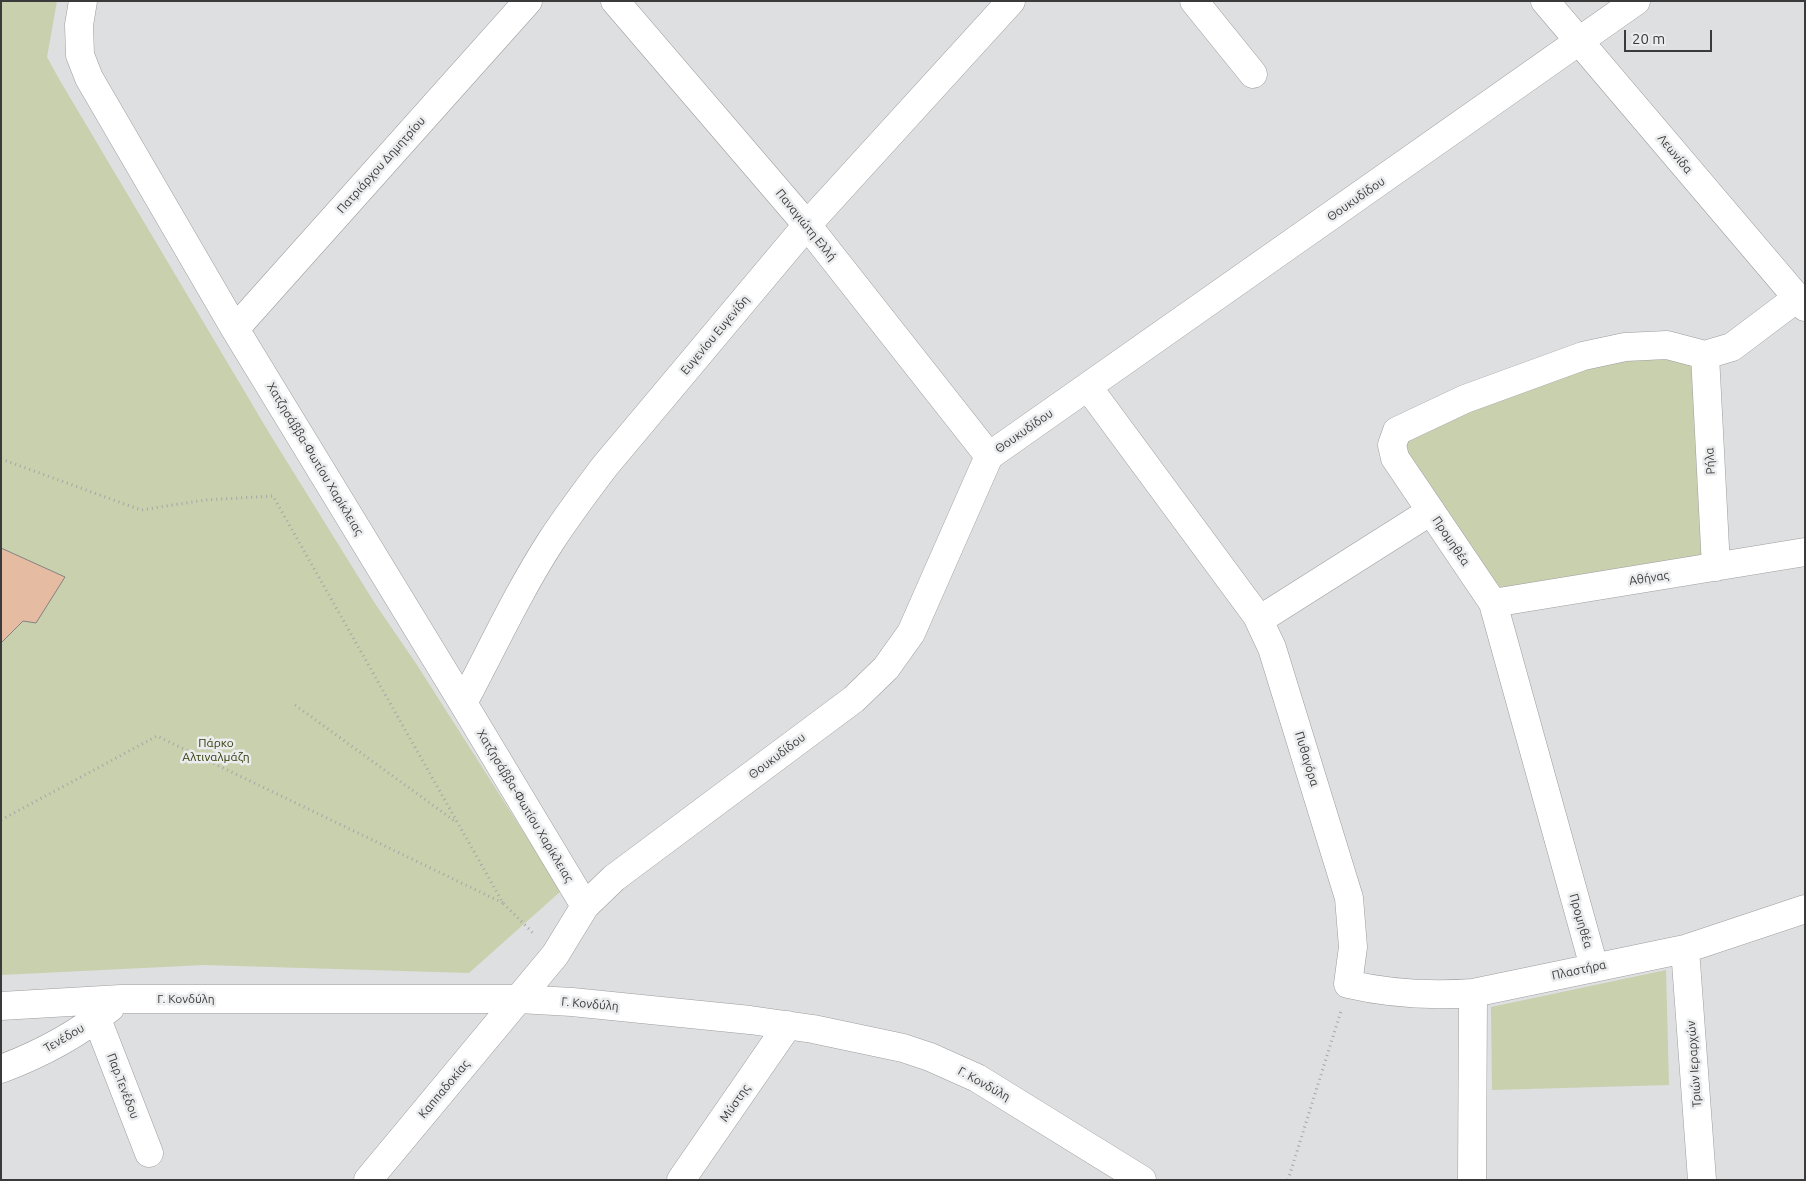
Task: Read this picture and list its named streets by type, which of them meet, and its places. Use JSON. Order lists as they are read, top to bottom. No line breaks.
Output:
{"streets":{"street":["Λεωνίδα","Πατριάρχου Δημητρίου","Θουκυδίδου","Παναγιώτη Ελλή","Ευγενίου Ευγενίδη","Χατζησάββα-Φωτίου Χαρίκλειας","Ρήλα","Προμηθέα","Αθήνας","Πυθαγόρα","Πλαστήρα","Γ. Κονδύλη","Τενέδου","Τριών Ιεραρχών","Παρ.Τενέδου","Καππαδοκίας","Μύστης"]},"crossings":[["Λεωνίδα","Θουκυδίδου"],["Πατριάρχου Δημητρίου","Χατζησάββα-Φωτίου Χαρίκλειας"],["Θουκυδίδου","Παναγιώτη Ελλή"],["Θουκυδίδου","Χατζησάββα-Φωτίου Χαρίκλειας"],["Θουκυδίδου","Πυθαγόρα"],["Θουκυδίδου","Γ. Κονδύλη"],["Θουκυδίδου","Καππαδοκίας"],["Παναγιώτη Ελλή","Ευγενίου Ευγενίδη"],["Ευγενίου Ευγενίδη","Χατζησάββα-Φωτίου Χαρίκλειας"],["Ρήλα","Προμηθέα"],["Ρήλα","Αθήνας"],["Προμηθέα","Αθήνας"],["Προμηθέα","Πλαστήρα"],["Πυθαγόρα","Πλαστήρα"],["Πλαστήρα","Τριών Ιεραρχών"],["Γ. Κονδύλη","Τενέδου"],["Γ. Κονδύλη","Καππαδοκίας"],["Γ. Κονδύλη","Μύστης"],["Τενέδου","Παρ.Τενέδου"]],"parks":["Πάρκο Αλτιναλμάζη"],"scale_bar":"20 m"}
